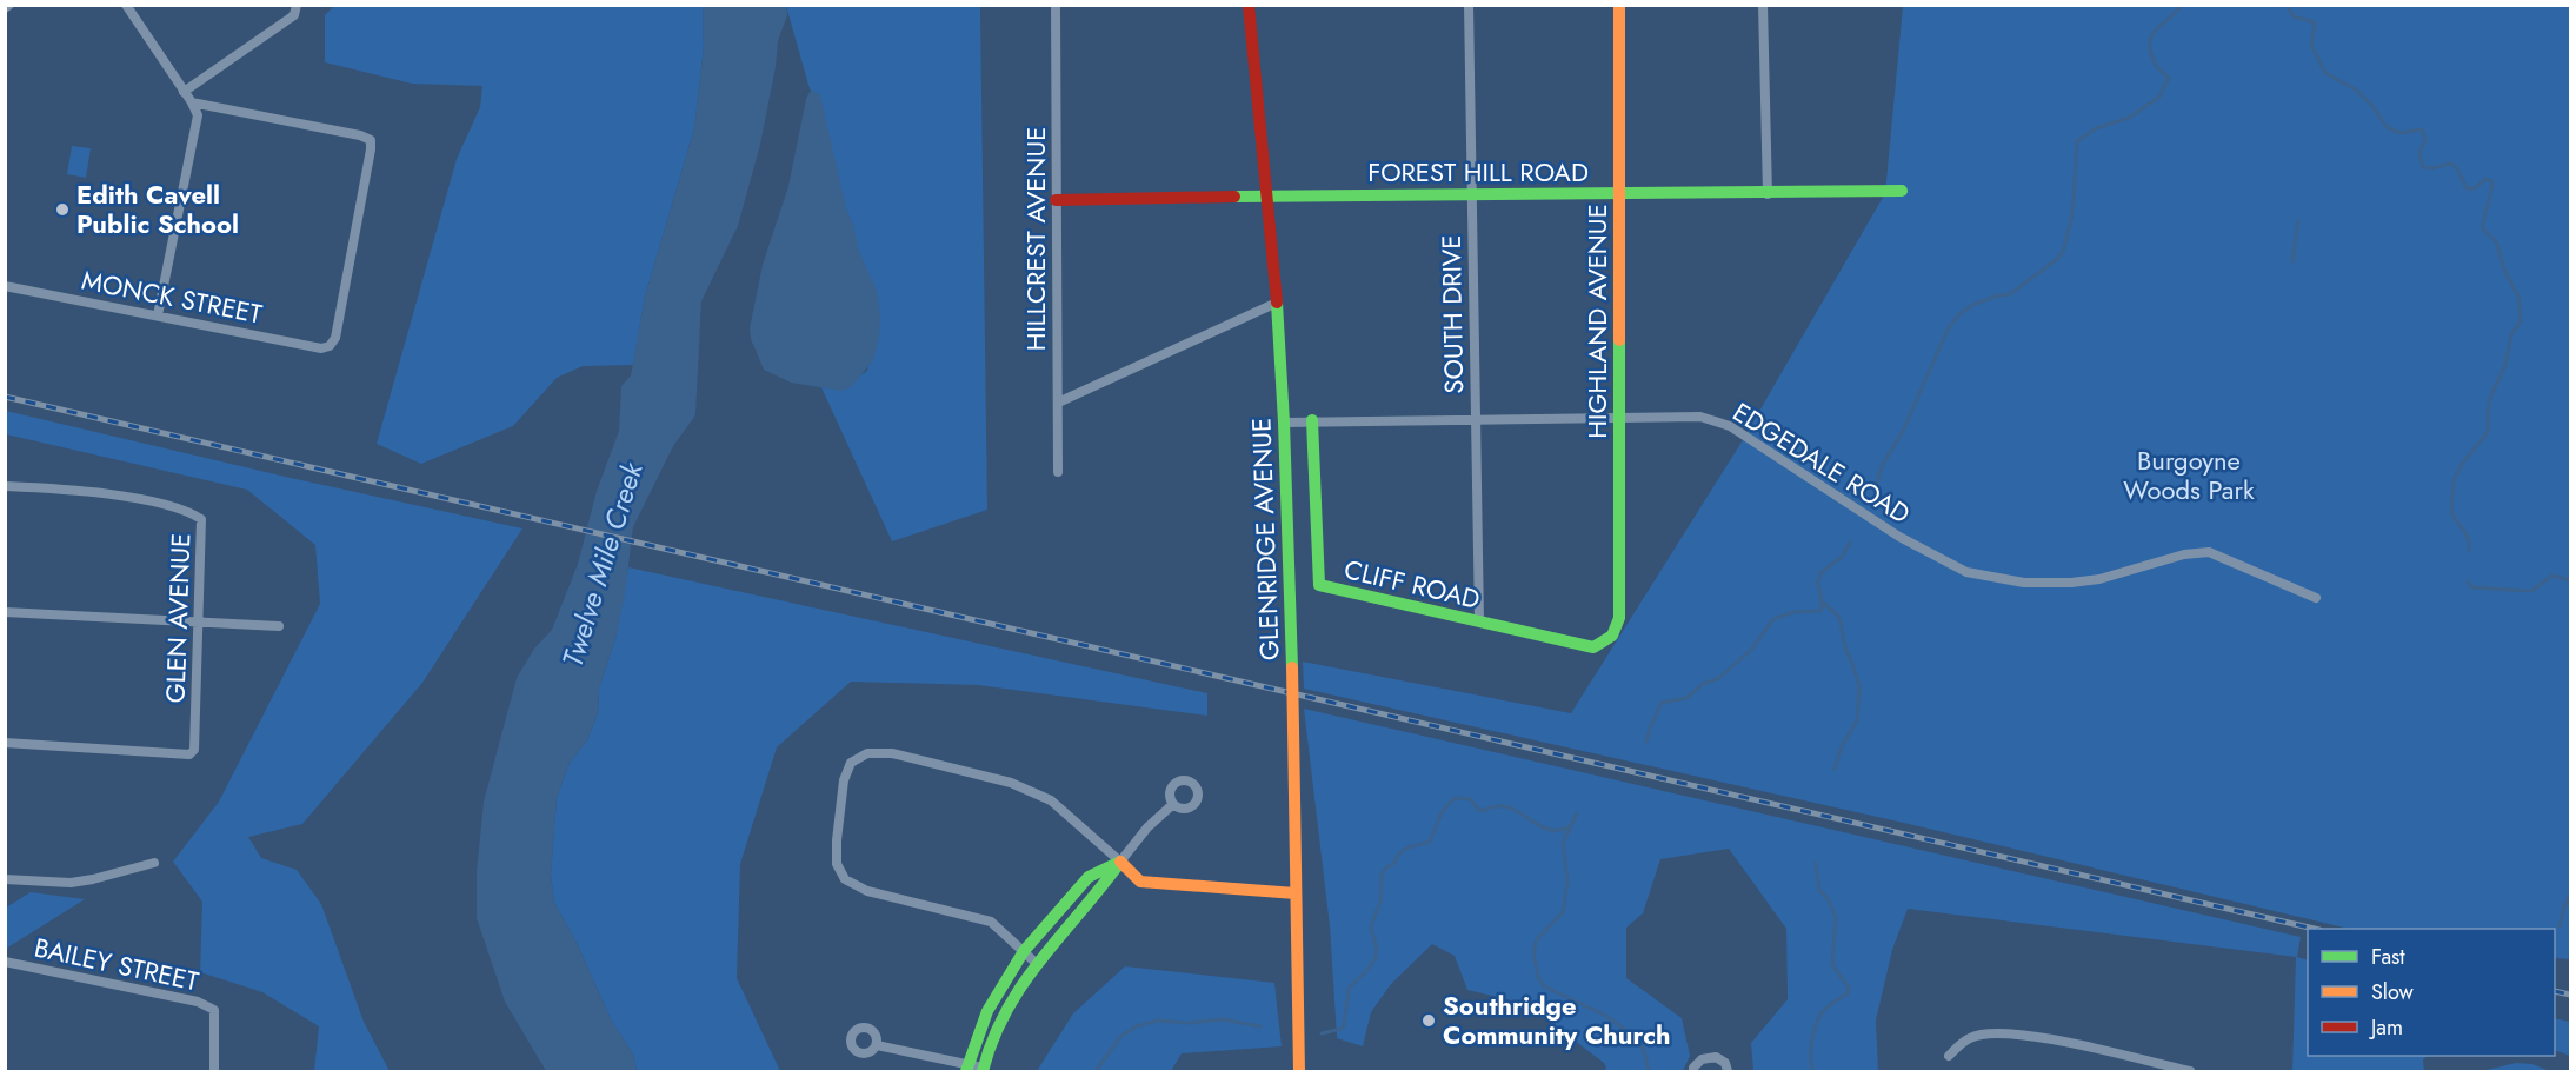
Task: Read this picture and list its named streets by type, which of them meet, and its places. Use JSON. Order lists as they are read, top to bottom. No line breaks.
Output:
{"streets":{"street":["FOREST HILL ROAD","HILLCREST AVENUE","MONCK STREET","SOUTH DRIVE","HIGHLAND AVENUE","EDGEDALE ROAD","GLENRIDGE AVENUE","CLIFF ROAD","GLEN AVENUE","BAILEY STREET"]},"crossings":[["FOREST HILL ROAD","HILLCREST AVENUE"],["FOREST HILL ROAD","SOUTH DRIVE"],["FOREST HILL ROAD","HIGHLAND AVENUE"],["FOREST HILL ROAD","GLENRIDGE AVENUE"],["SOUTH DRIVE","EDGEDALE ROAD"],["SOUTH DRIVE","CLIFF ROAD"],["HIGHLAND AVENUE","EDGEDALE ROAD"],["HIGHLAND AVENUE","CLIFF ROAD"],["EDGEDALE ROAD","GLENRIDGE AVENUE"],["EDGEDALE ROAD","CLIFF ROAD"]],"water":["Twelve Mile Creek"],"parks":["Burgoyne Woods Park"],"places":["Edith Cavell Public School","Southridge Community Church"],"legend":["Fast","Slow","Jam"]}
